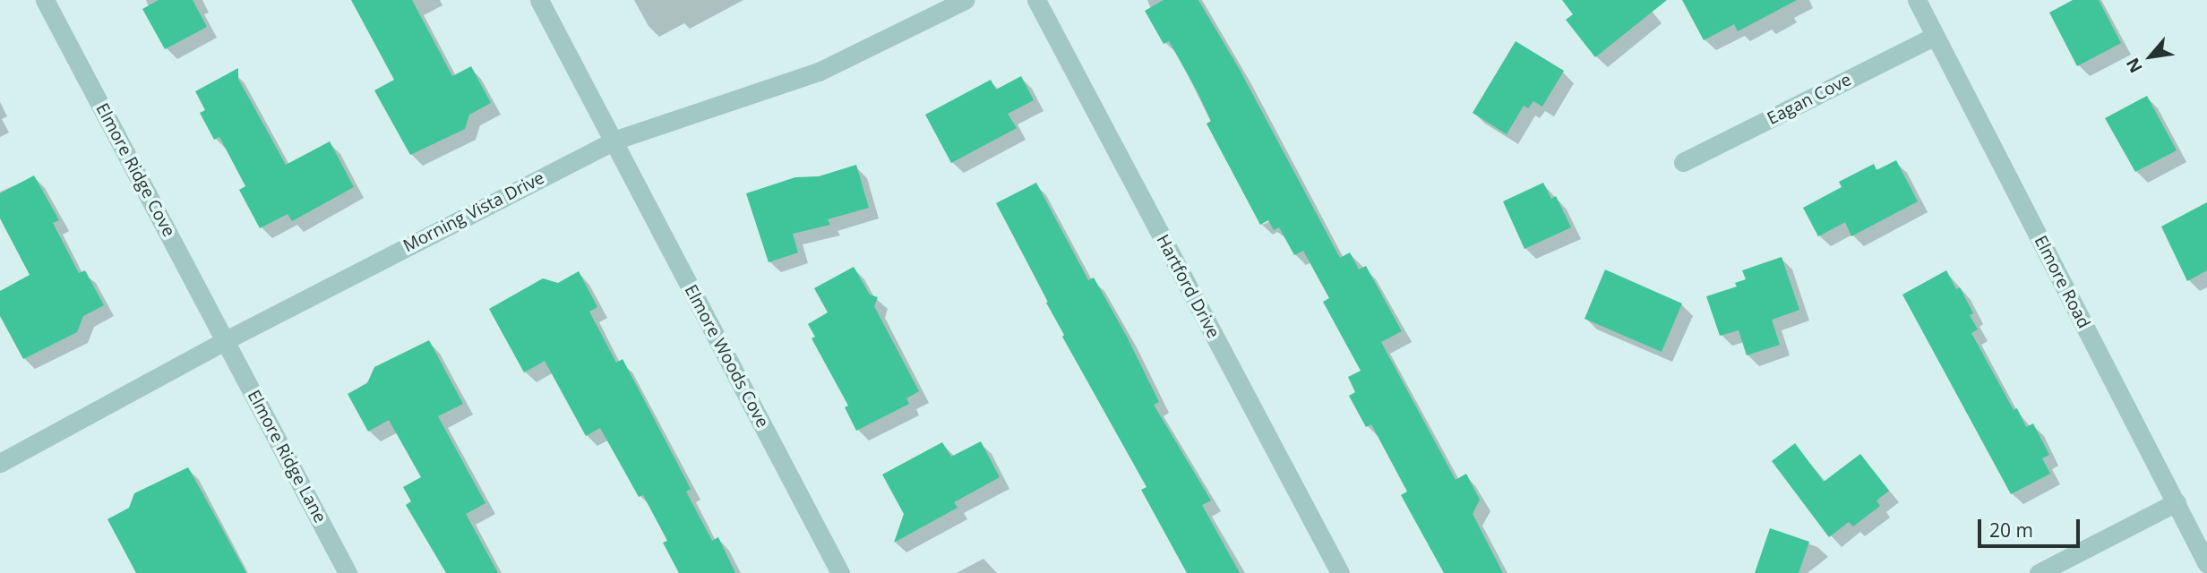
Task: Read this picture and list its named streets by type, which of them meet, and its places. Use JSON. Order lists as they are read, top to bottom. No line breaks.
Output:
{"streets":{"street":["Eagan Cove","Elmore Ridge Cove","Morning Vista Drive","Elmore Road","Hartford Drive","Elmore Woods Cove","Elmore Ridge Lane"]},"crossings":[["Eagan Cove","Elmore Road"],["Elmore Ridge Cove","Morning Vista Drive"],["Elmore Ridge Cove","Elmore Ridge Lane"],["Morning Vista Drive","Elmore Woods Cove"],["Morning Vista Drive","Elmore Ridge Lane"]],"scale_bar":"20 m","north":"bottom left"}
